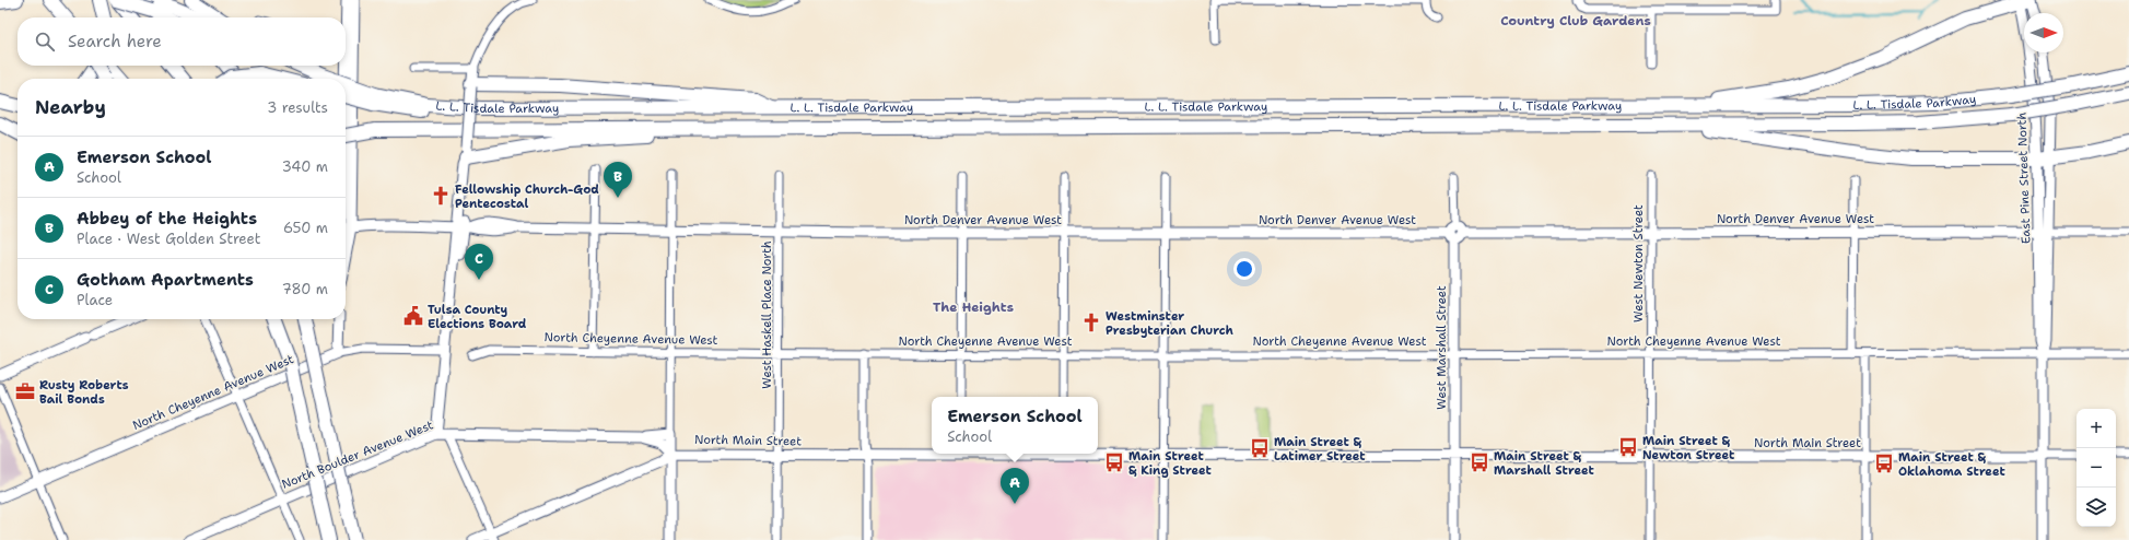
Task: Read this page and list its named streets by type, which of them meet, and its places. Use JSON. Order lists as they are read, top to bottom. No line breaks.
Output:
{"streets":{"highway":["L. L. Tisdale Parkway"],"street":["East Pine Street North","North Denver Avenue West","West Newton Street","West Haskell Place North","North Cheyenne Avenue West","West Marshall Street","North Main Street","North Boulder Avenue West"]},"crossings":[["East Pine Street North","North Denver Avenue West"],["East Pine Street North","North Cheyenne Avenue West"],["East Pine Street North","North Main Street"],["North Denver Avenue West","West Newton Street"],["North Denver Avenue West","West Haskell Place North"],["North Denver Avenue West","West Marshall Street"],["West Newton Street","North Cheyenne Avenue West"],["West Newton Street","North Main Street"],["West Haskell Place North","North Cheyenne Avenue West"],["West Haskell Place North","North Main Street"],["North Cheyenne Avenue West","West Marshall Street"],["West Marshall Street","North Main Street"],["North Main Street","North Boulder Avenue West"]],"districts":["Country Club Gardens","The Heights"],"places":{"church":["Fellowship Church-God Pentecostal","Westminster Presbyterian Church"],"public building":["Tulsa County Elections Board"],"office":["Rusty Roberts Bail Bonds"],"bus stop":["Main Street & Newton Street","Main Street & Latimer Street","Main Street & King Street","Main Street & Marshall Street","Main Street & Oklahoma Street"]},"north":"right","page":{"search":"Search here","heading":["Nearby","3 results"],"list":[{"mark":"A","name":"Emerson School","note":"School","value":"340 m"},{"mark":"B","name":"Abbey of the Heights","note":"Place · West Golden Street","value":"650 m"},{"mark":"C","name":"Gotham Apartments","note":"Place","value":"780 m"}],"pins":["B","C","A"],"popup":["Emerson School","School"],"map_buttons":["+","−"]}}
